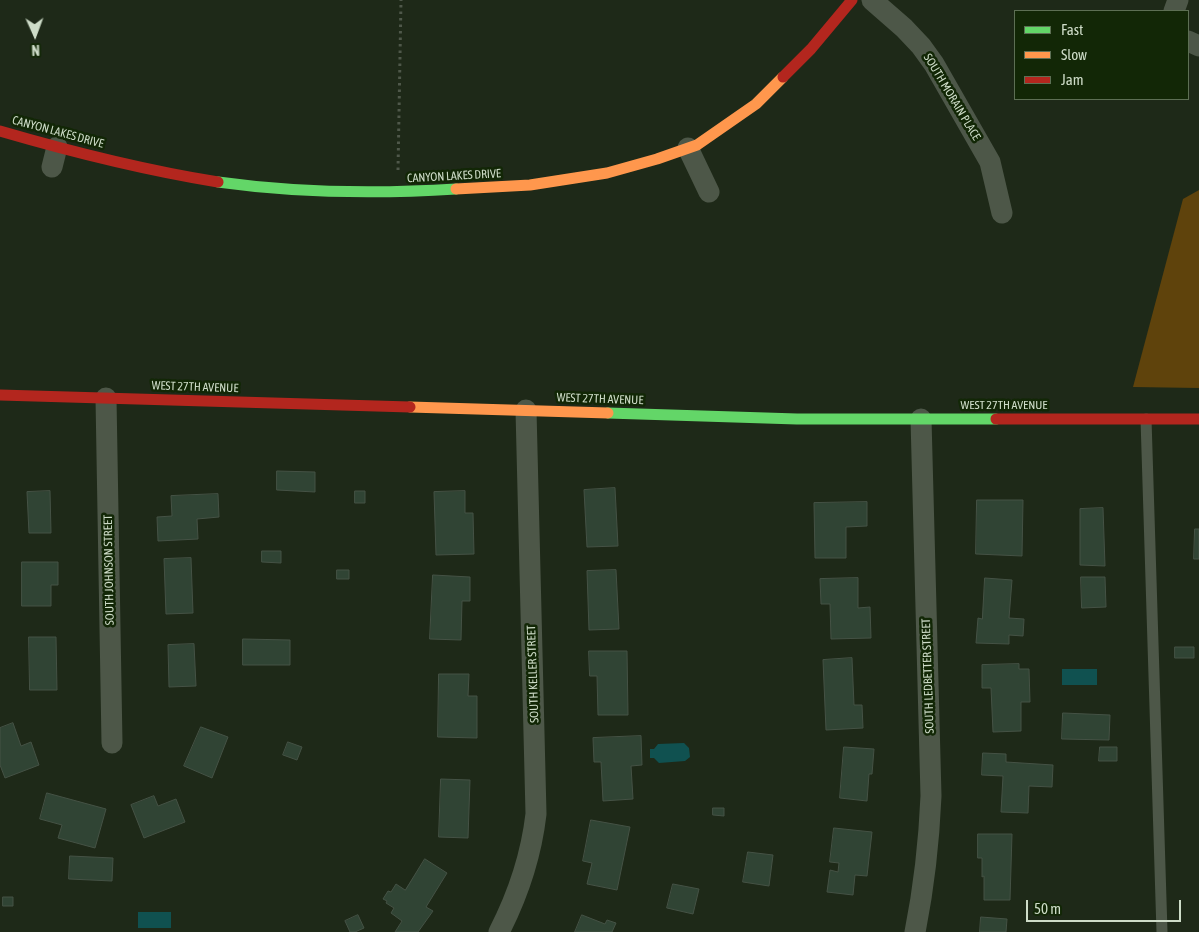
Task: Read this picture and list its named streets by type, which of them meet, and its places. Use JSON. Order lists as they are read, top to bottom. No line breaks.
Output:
{"streets":{"main road":["CANYON LAKES DRIVE","WEST 27TH AVENUE"],"street":["SOUTH MORAIN PLACE","SOUTH JOHNSON STREET","SOUTH KELLER STREET","SOUTH LEDBETTER STREET"]},"crossings":[["WEST 27TH AVENUE","SOUTH JOHNSON STREET"],["WEST 27TH AVENUE","SOUTH KELLER STREET"],["WEST 27TH AVENUE","SOUTH LEDBETTER STREET"]],"legend":["Fast","Slow","Jam"],"scale_bar":"50 m","north":"bottom"}
